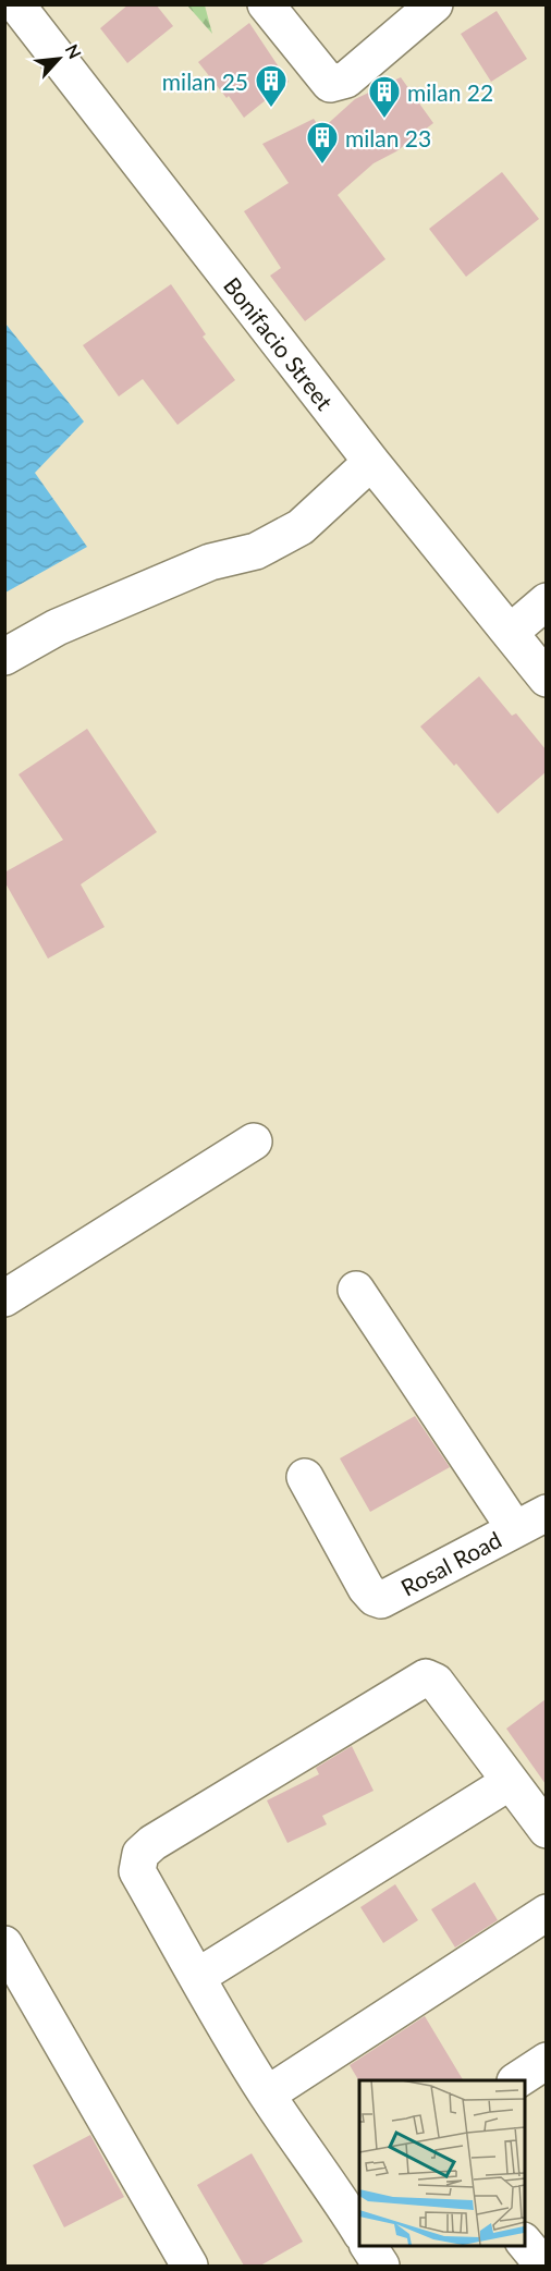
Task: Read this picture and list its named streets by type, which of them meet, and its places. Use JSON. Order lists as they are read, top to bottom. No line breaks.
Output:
{"streets":{"street":["Bonifacio Street","Rosal Road"]},"places":{"building":["milan 25","milan 22","milan 23"]},"north":"top right"}
